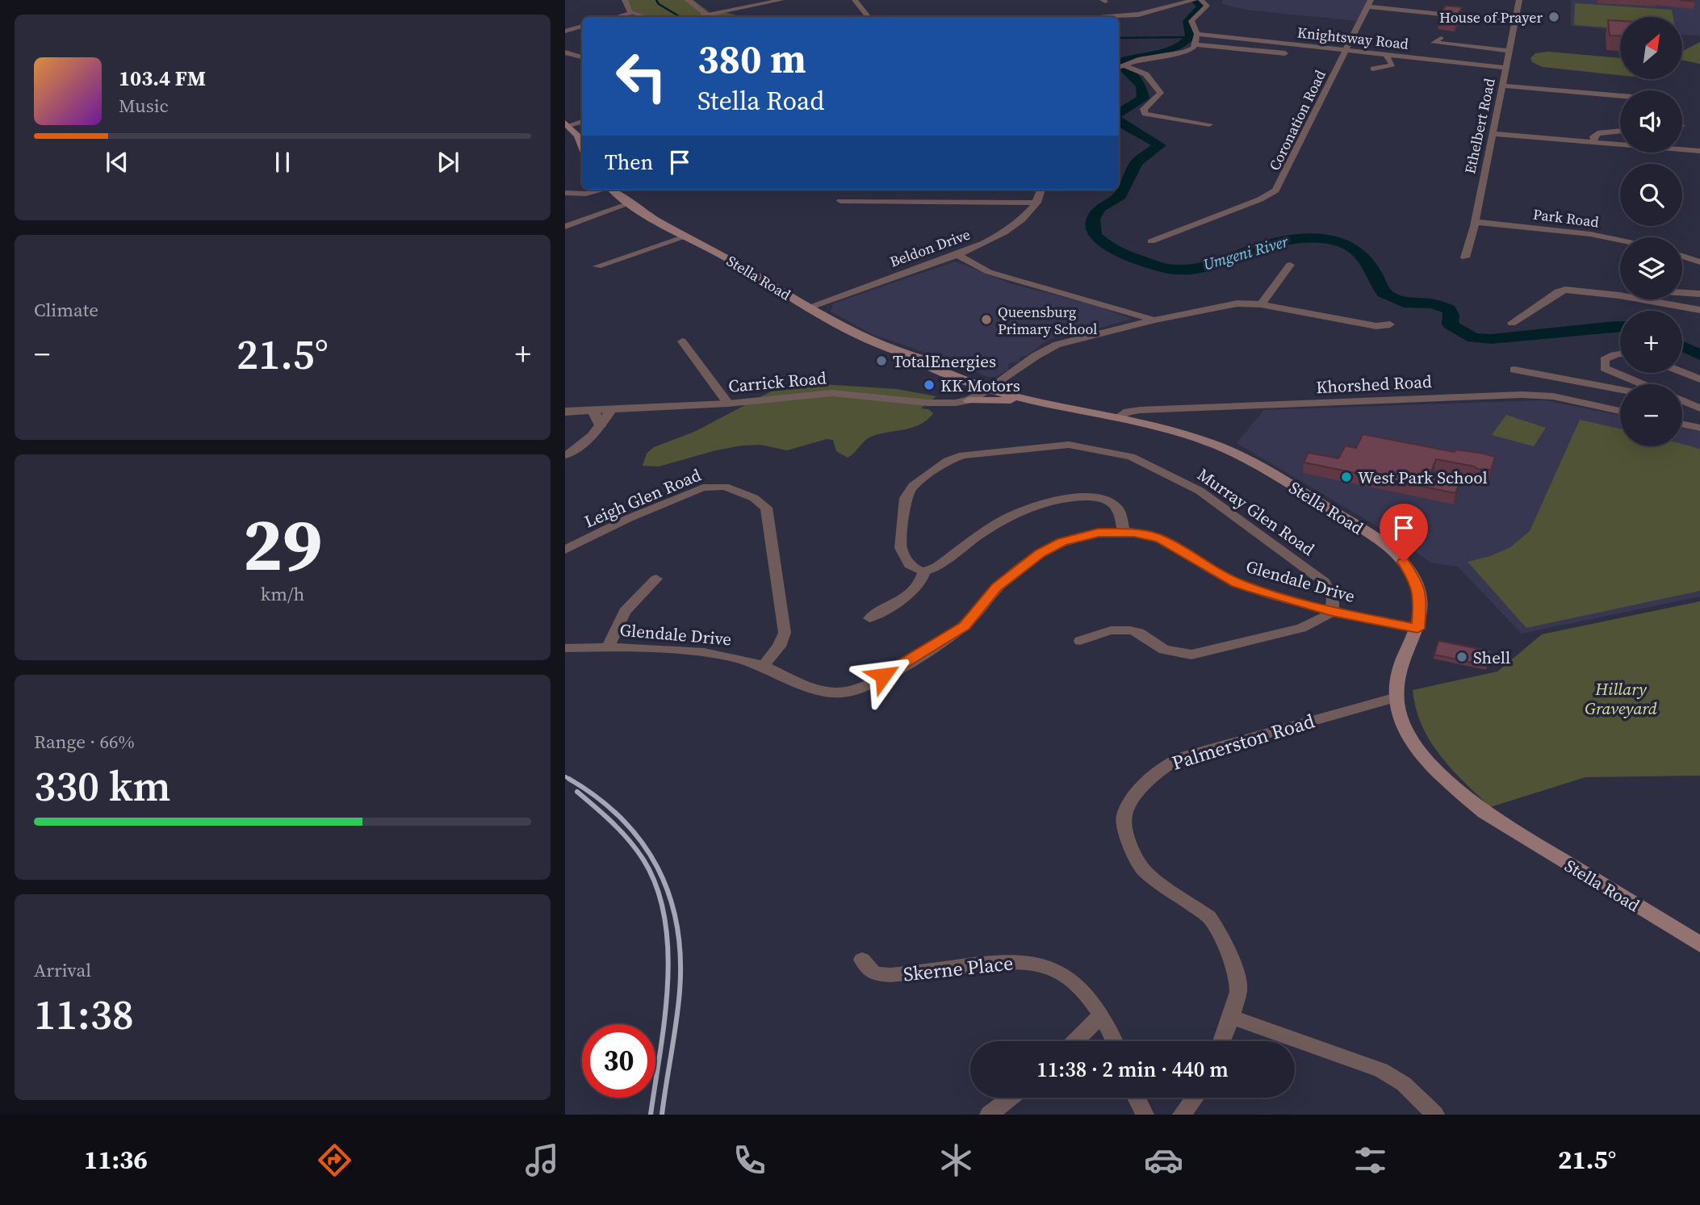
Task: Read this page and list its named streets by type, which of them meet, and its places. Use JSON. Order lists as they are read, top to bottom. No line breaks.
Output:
{"streets":{"main road":["Stella Road"],"street":["Knightsway Road","Coronation Road","Ethelbert Road","Park Road","Beldon Drive","Carrick Road","Khorshed Road","Leigh Glen Road","Murray Glen Road","Glendale Drive","Palmerston Road","Skerne Place"]},"crossings":[["Knightsway Road","Coronation Road"],["Knightsway Road","Ethelbert Road"],["Ethelbert Road","Park Road"],["Beldon Drive","Stella Road"],["Stella Road","Carrick Road"],["Stella Road","Khorshed Road"],["Stella Road","Glendale Drive"],["Stella Road","Palmerston Road"],["Leigh Glen Road","Glendale Drive"],["Murray Glen Road","Glendale Drive"]],"water":["Umgeni River"],"parks":["Hillary Graveyard"],"places":["House of Prayer","Queensburg Primary School","TotalEnergies","KK Motors","West Park School","Shell"],"north":"top right","page":{"map_buttons":["+","−"],"turn":["380 m","Stella Road"],"song":["103.4 FM","Music"],"then":"Then","tile":["Climate",["29","km/h"],["Range · 66%","330 km"],["Arrival","11:38"]],"heat":["−","21.5°","+"],"limit":"30","trip":"11:38 · 2 min · 440 m","tabs":["11:36","21.5°"]}}
